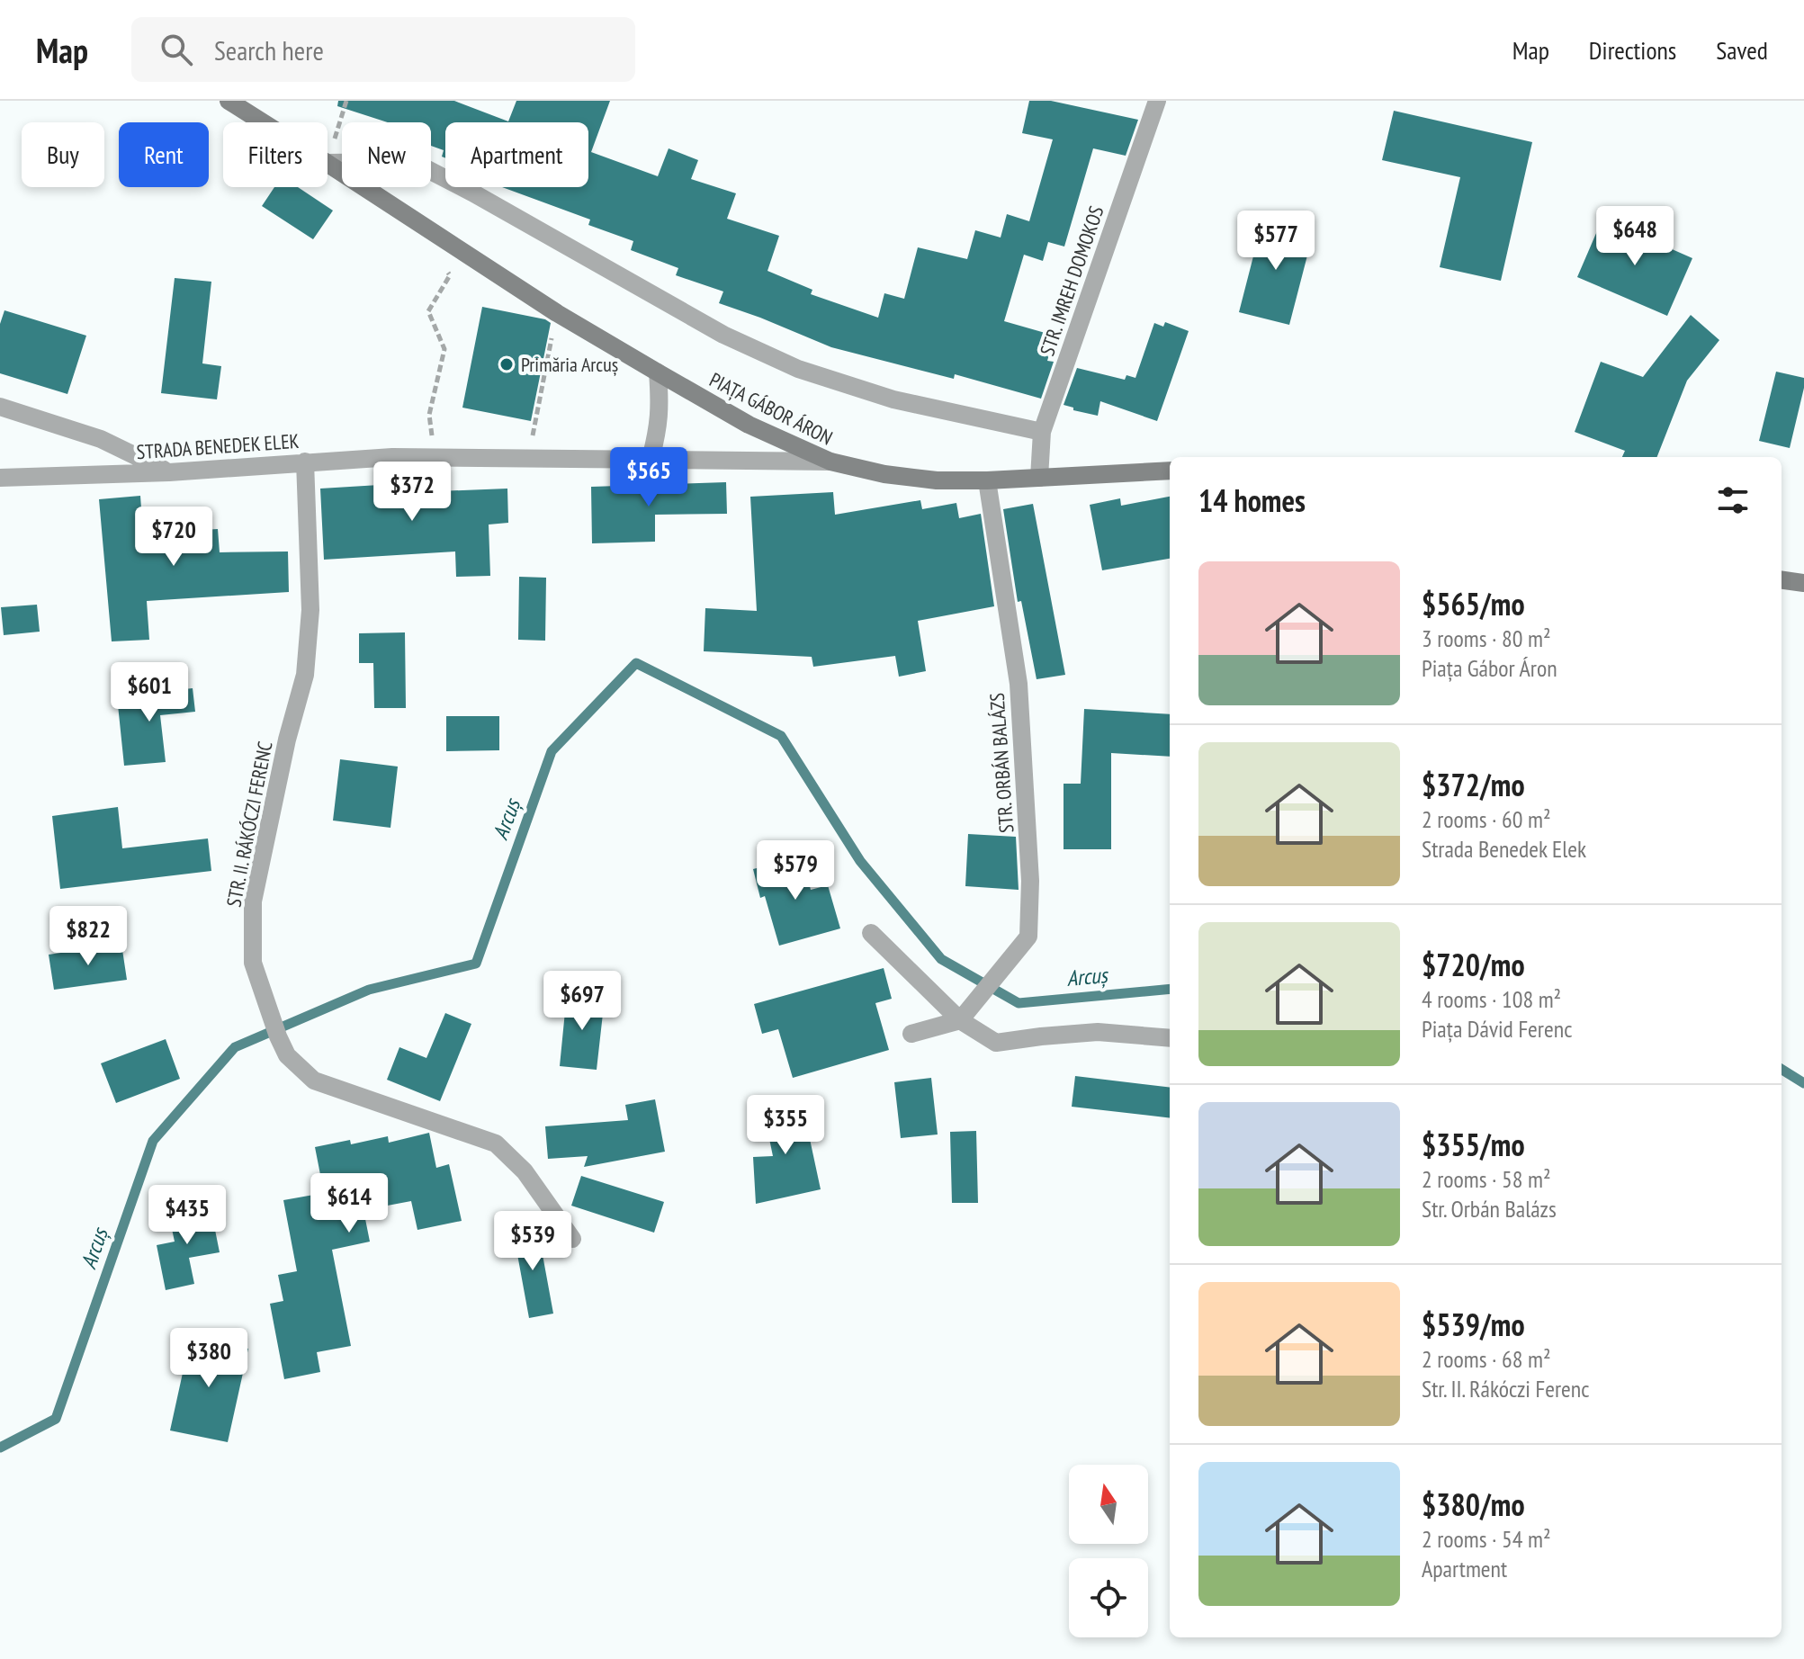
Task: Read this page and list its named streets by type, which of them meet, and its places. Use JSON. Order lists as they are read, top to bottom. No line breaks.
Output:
{"streets":{"street":["STR. IMREH DOMOKOS","PIAȚA GÁBOR ÁRON","STRADA BENEDEK ELEK","STR. ORBÁN BALÁZS","STR. II. RÁKÓCZI FERENC"]},"crossings":[["PIAȚA GÁBOR ÁRON","STRADA BENEDEK ELEK"],["STRADA BENEDEK ELEK","STR. II. RÁKÓCZI FERENC"]],"water":["Arcuș"],"places":["Primăria Arcuș"],"north":"top","page":{"header":"Map","search":"Search here","nav":["Map","Directions","Saved"],"chip":["Buy","Rent","Filters","New","Apartment"],"price":["$648","$577","$565","$372","$720","$601","$579","$822","$697","$355","$614","$435","$539","$380"],"heading":"14 homes","list":[{"name":"$565/mo","note":"3 rooms · 80 m² · Piața Gábor Áron"},{"name":"$372/mo","note":"2 rooms · 60 m² · Strada Benedek Elek"},{"name":"$720/mo","note":"4 rooms · 108 m² · Piața Dávid Ferenc"},{"name":"$355/mo","note":"2 rooms · 58 m² · Str. Orbán Balázs"},{"name":"$539/mo","note":"2 rooms · 68 m² · Str. II. Rákóczi Ferenc"},{"name":"$380/mo","note":"2 rooms · 54 m² · Apartment"}]}}
